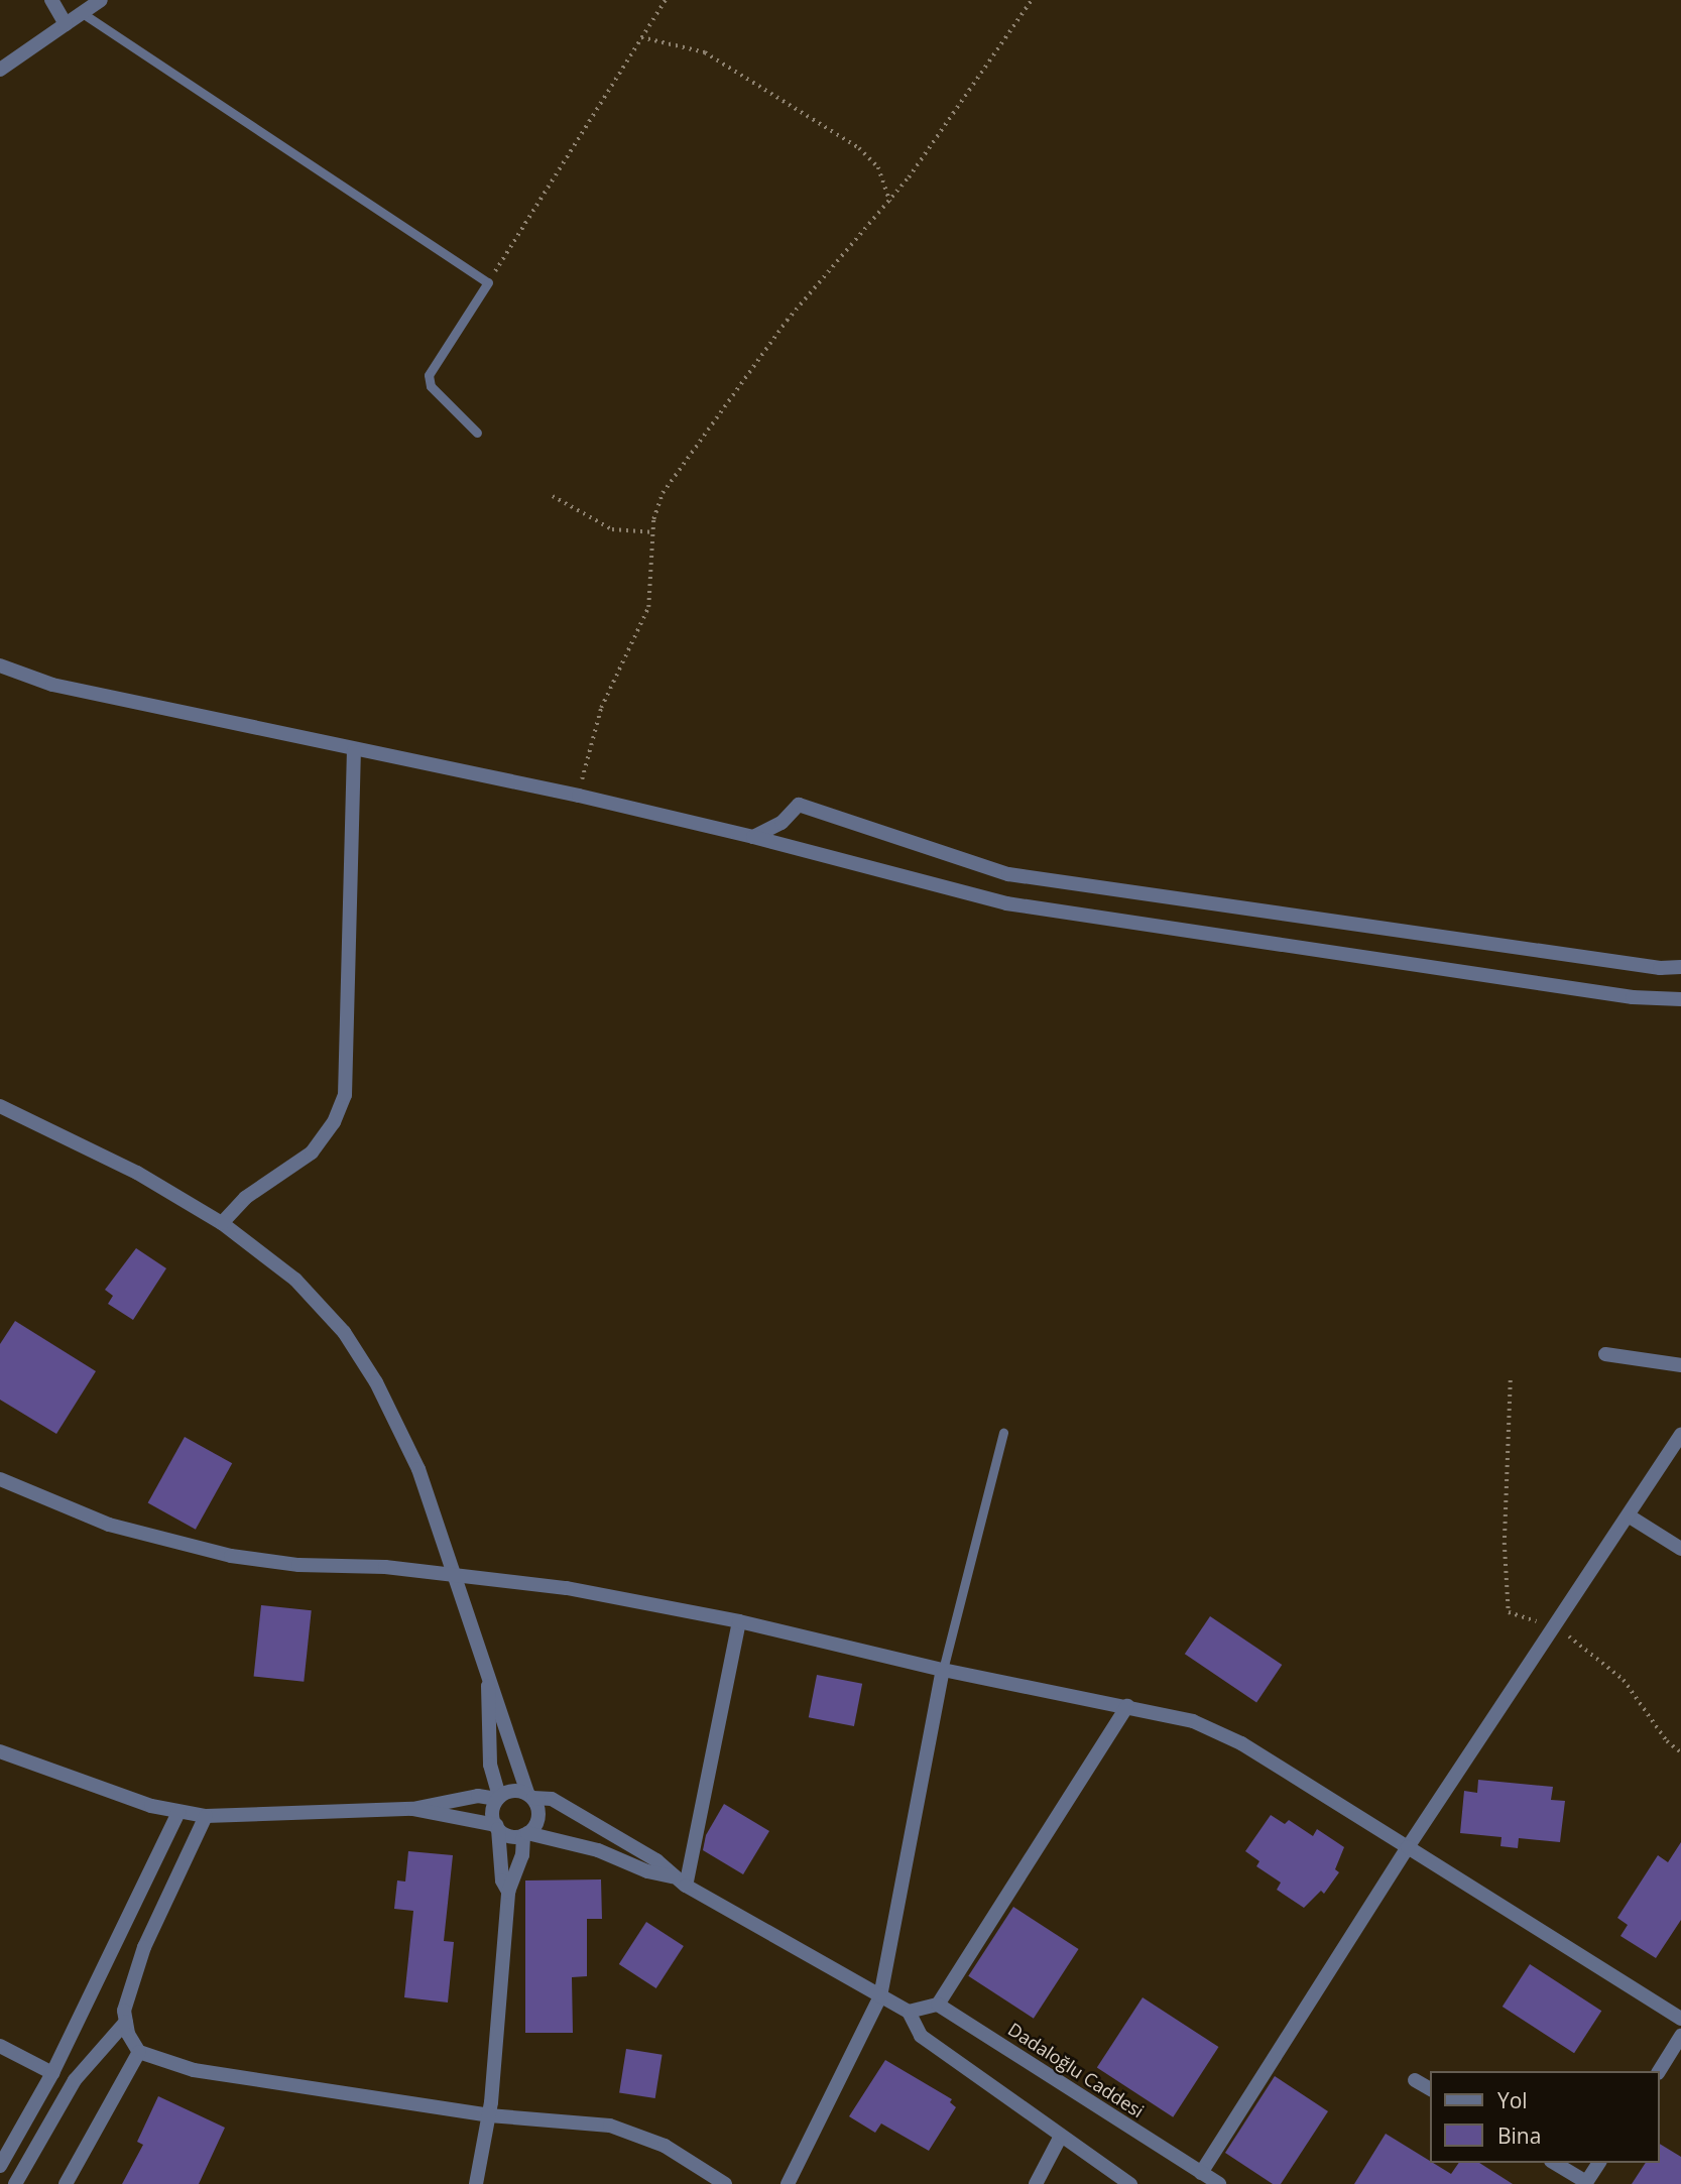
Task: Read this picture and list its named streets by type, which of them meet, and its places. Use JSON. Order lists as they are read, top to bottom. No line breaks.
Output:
{"streets":{"street":["Dadaloğlu Caddesi"]},"legend":["Yol","Bina"]}
